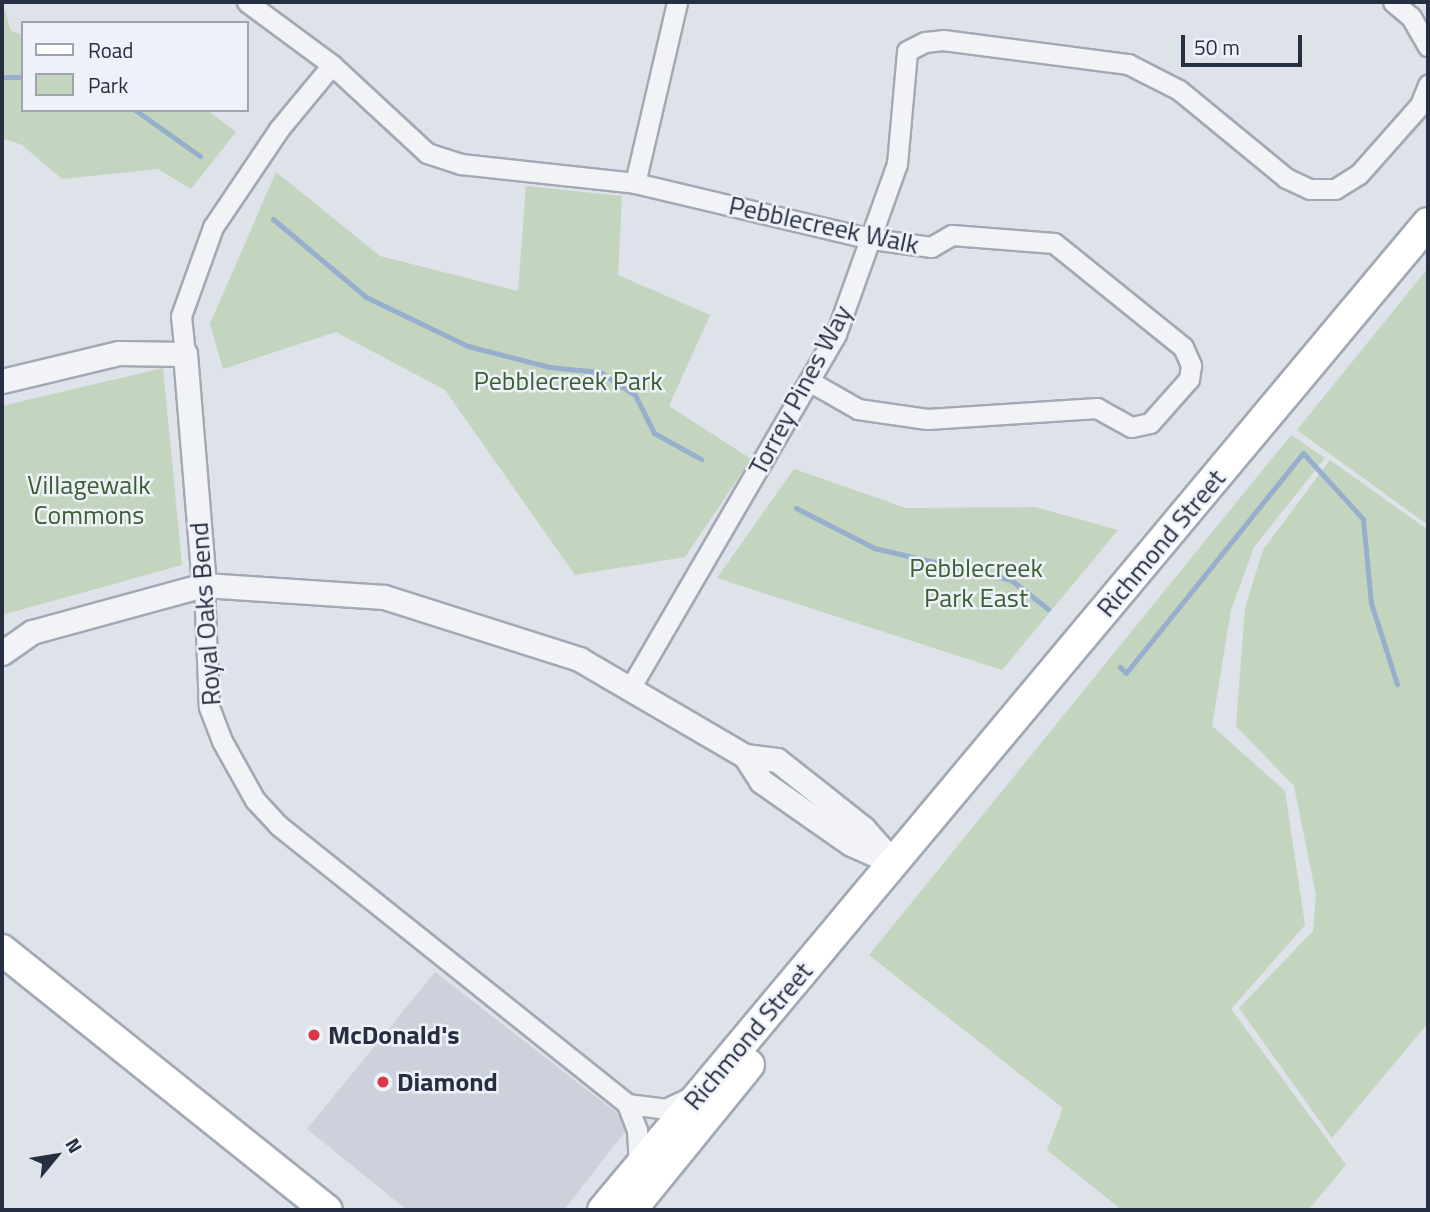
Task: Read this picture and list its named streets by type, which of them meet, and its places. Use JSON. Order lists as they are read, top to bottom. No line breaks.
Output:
{"streets":{"main road":["Richmond Street"],"street":["Pebblecreek Walk","Torrey Pines Way","Royal Oaks Bend"]},"crossings":[["Pebblecreek Walk","Torrey Pines Way"],["Pebblecreek Walk","Royal Oaks Bend"]],"parks":["Pebblecreek Park","Villagewalk Commons","Pebblecreek Park East"],"places":["McDonald's","Diamond"],"legend":["Road","Park"],"scale_bar":"50 m","north":"top right"}
